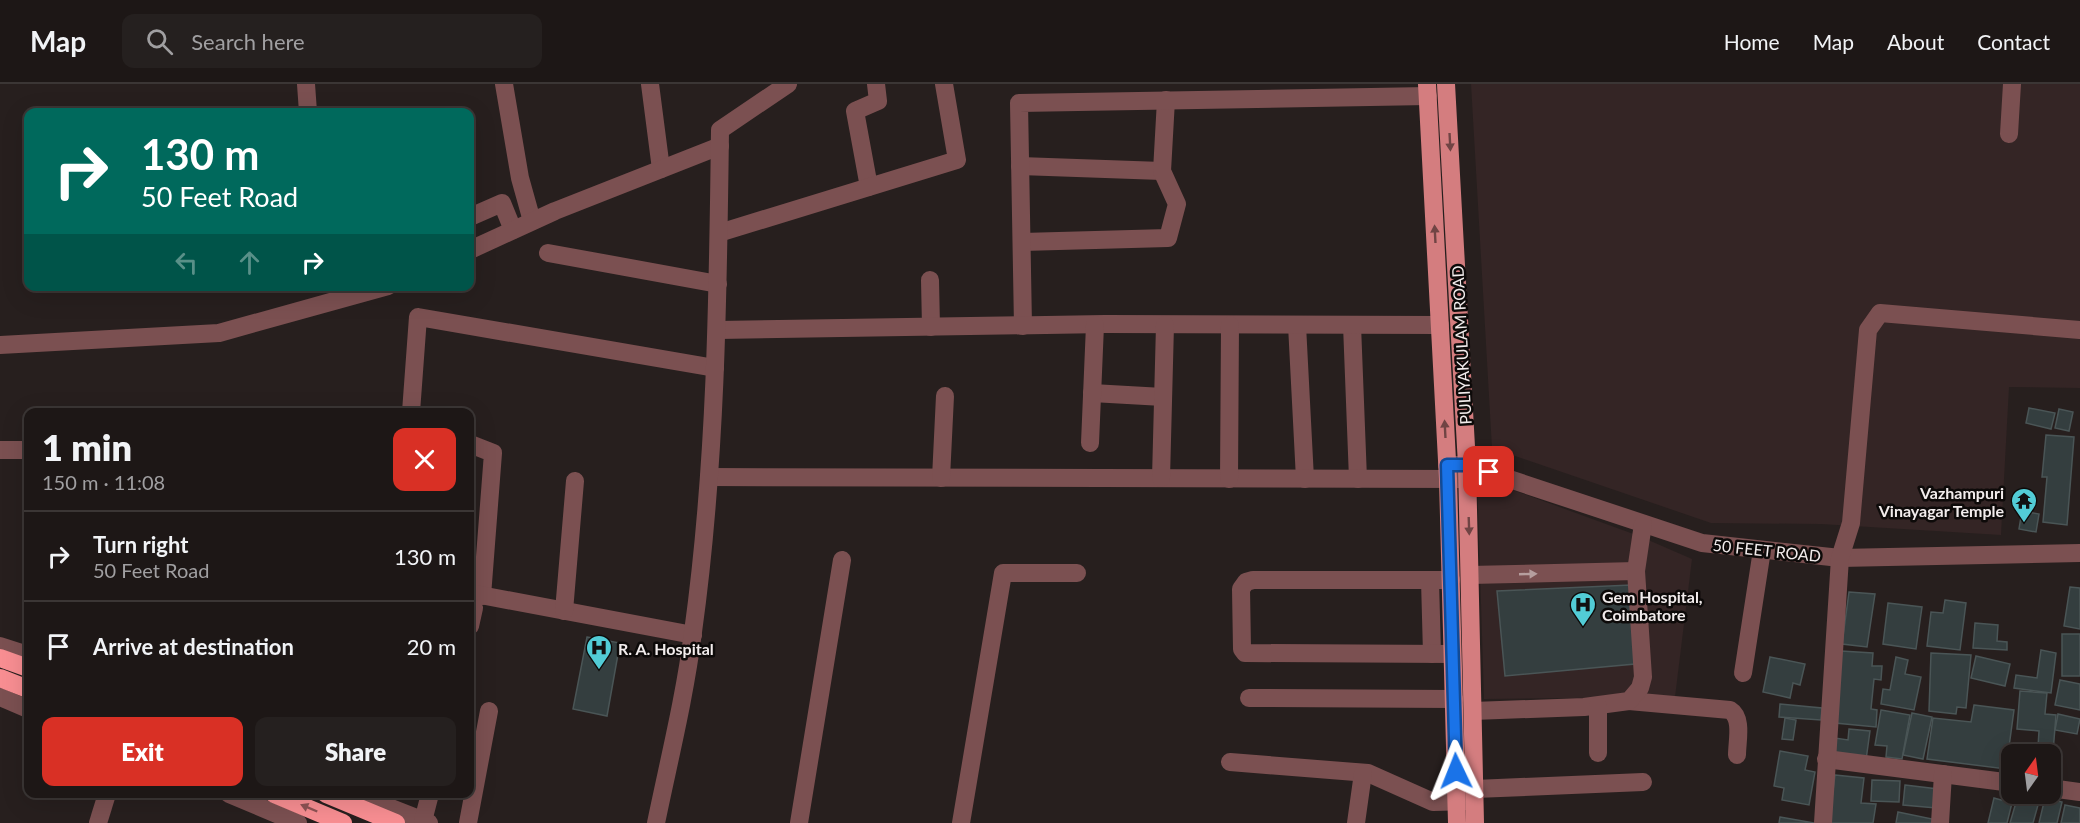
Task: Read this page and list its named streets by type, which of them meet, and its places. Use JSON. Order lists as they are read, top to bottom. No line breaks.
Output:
{"streets":{"main road":["PULIYAKULAM ROAD"],"street":["50 FEET ROAD"]},"crossings":[["PULIYAKULAM ROAD","50 FEET ROAD"]],"places":{"temple":["Vazhampuri Vinayagar Temple"],"hospital":["Gem Hospital, Coimbatore","R. A. Hospital"]},"north":"top","page":{"header":"Map","search":"Search here","nav":["Home","Map","About","Contact"],"turn":["130 m","50 Feet Road"],"heading":["1 min","150 m · 11:08"],"list":[{"name":"Turn right","note":"50 Feet Road","value":"130 m"},{"name":"Arrive at destination","value":"20 m"}],"buttons":["Exit","Share"]}}
